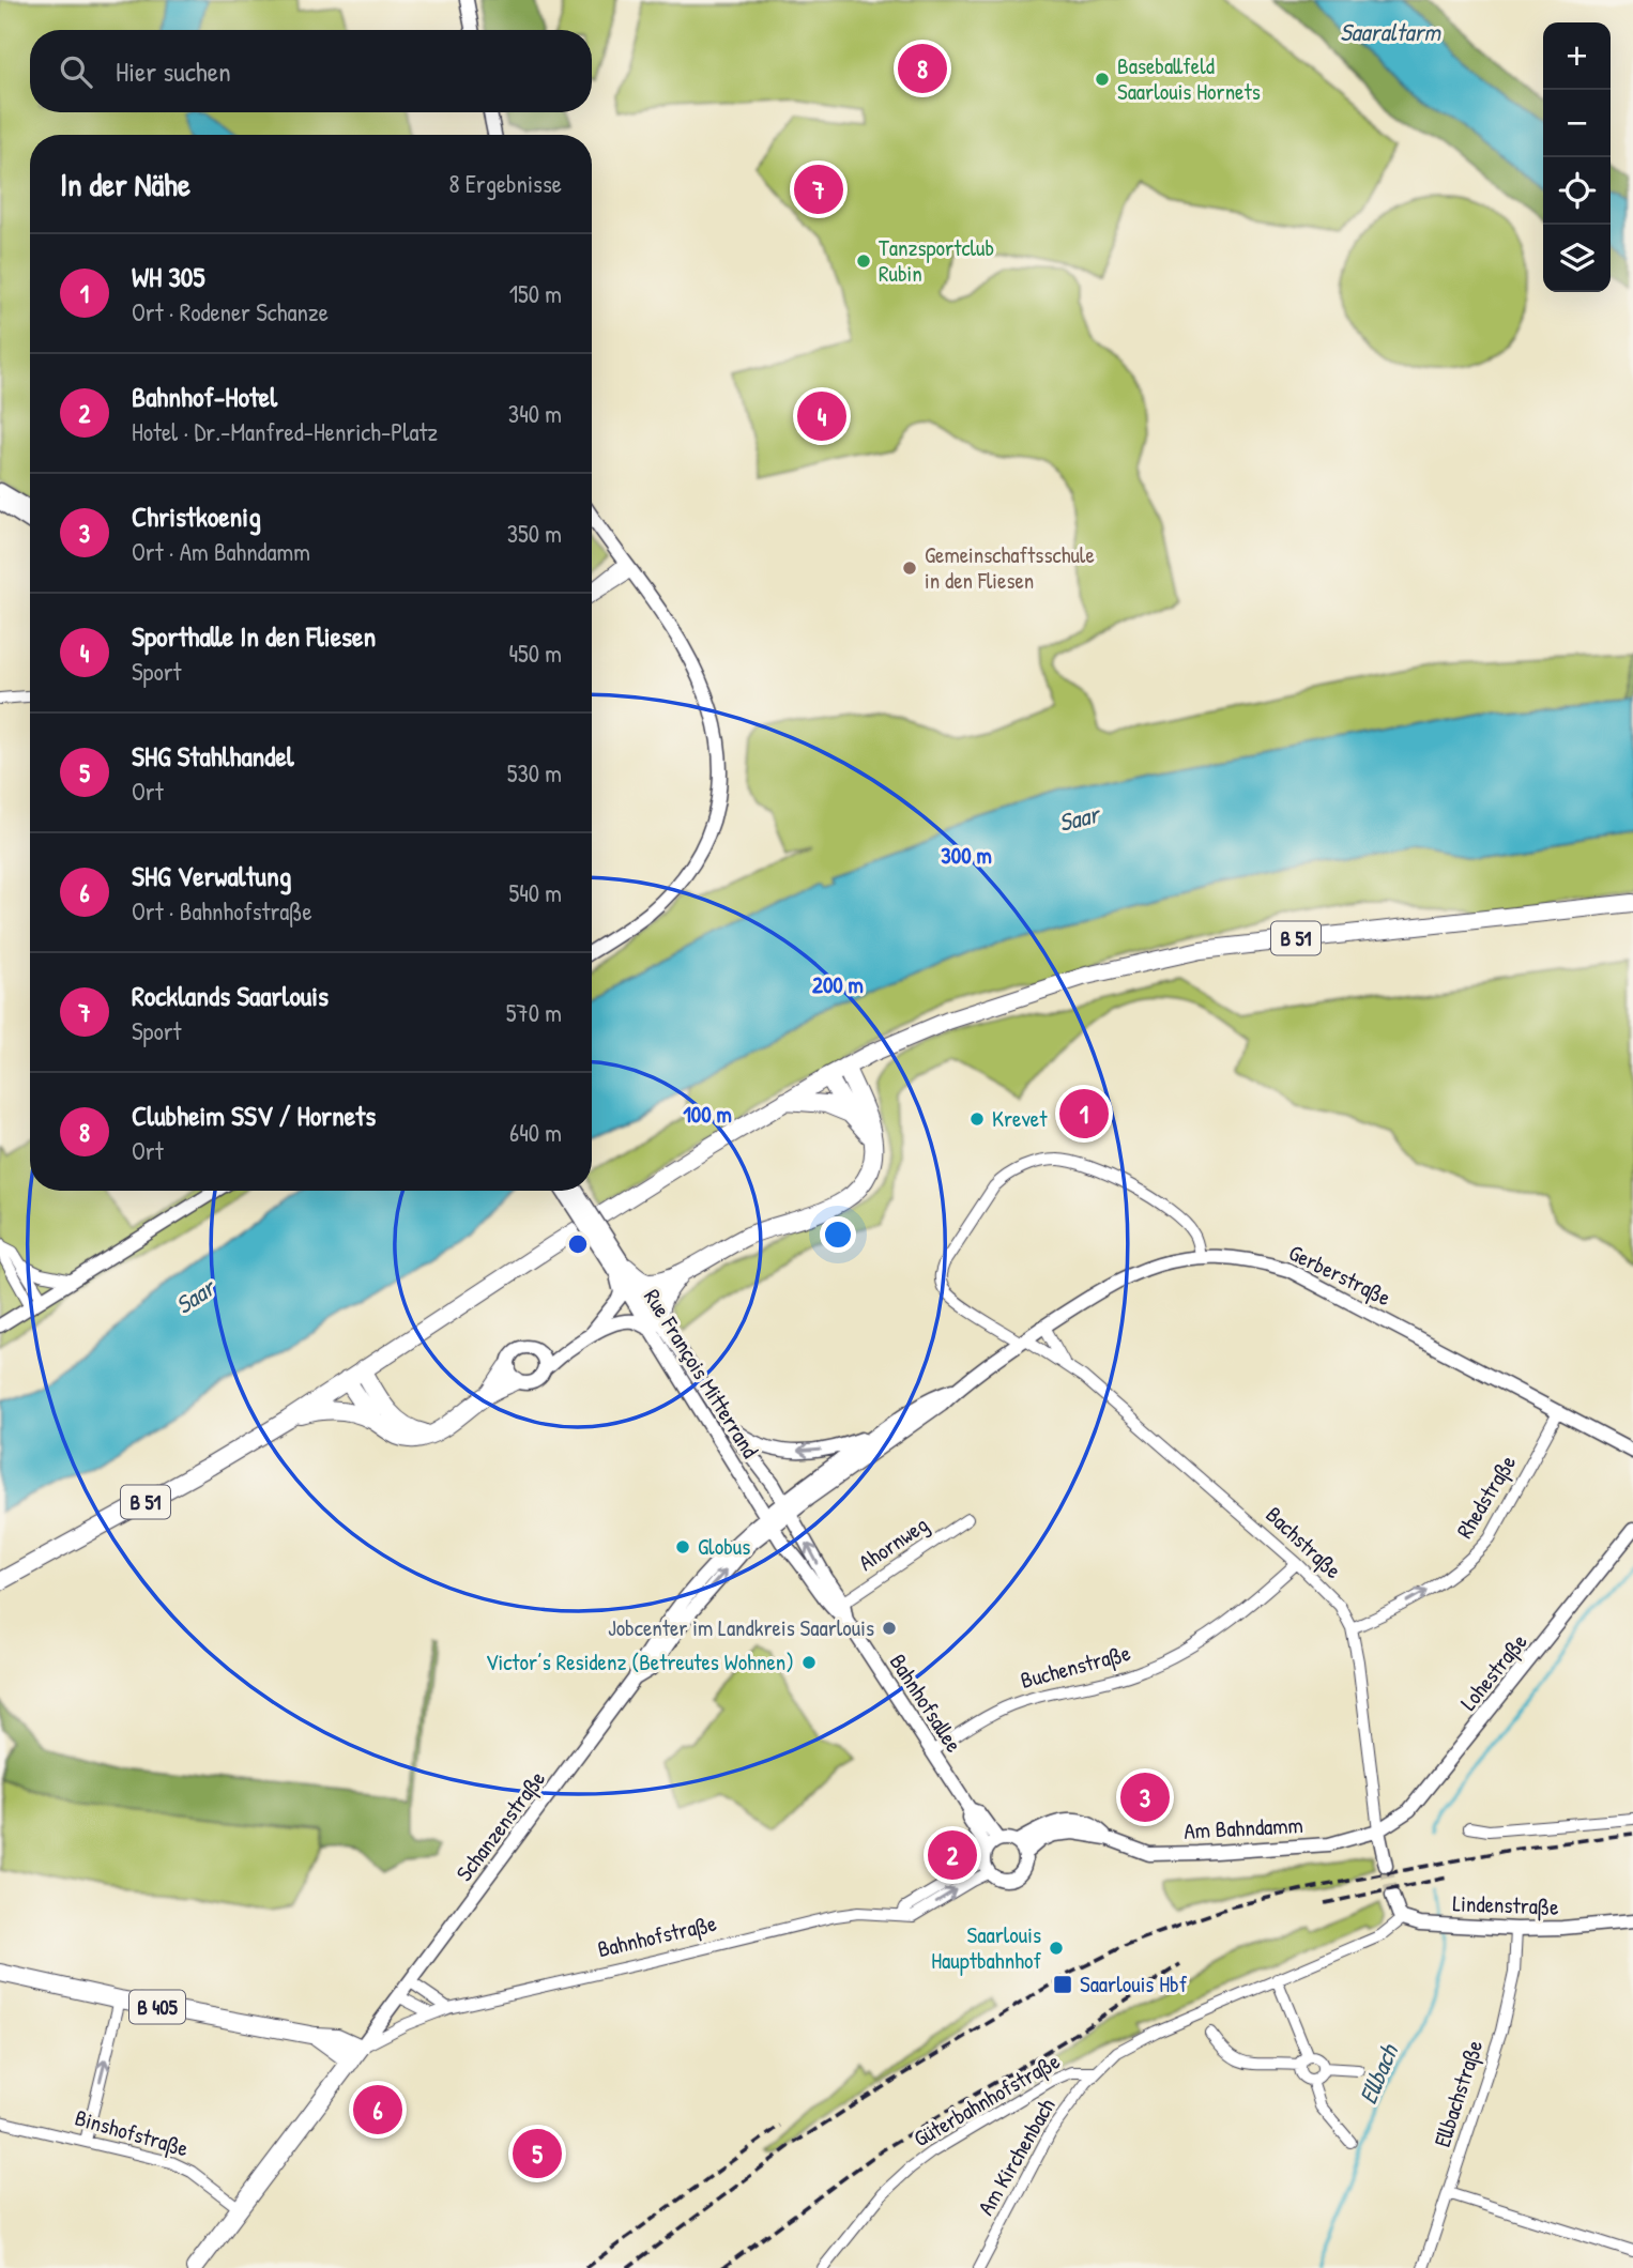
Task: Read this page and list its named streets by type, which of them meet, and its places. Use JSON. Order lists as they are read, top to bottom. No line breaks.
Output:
{"streets":{"main road":["B 51","Bahnhofstraße","B 405"],"street":["Gerberstraße","Rue François Mitterrand","Rhedstraße","Bachstraße","Ahornweg","Buchenstraße","Lohestraße","Bahnhofsallee","Schanzenstraße","Am Bahndamm","Lindenstraße","Ellbachstraße","Güterbahnhofstraße","Binshofstraße","Am Kirchenbach"]},"crossings":[["Gerberstraße","Rhedstraße"],["Gerberstraße","Bachstraße"],["Rue François Mitterrand","Bahnhofsallee"],["Rue François Mitterrand","Schanzenstraße"],["Rhedstraße","Bachstraße"],["Bachstraße","Buchenstraße"],["Bachstraße","Lohestraße"],["Bachstraße","Am Bahndamm"],["Ahornweg","Bahnhofsallee"],["Buchenstraße","Bahnhofsallee"],["Lohestraße","Am Bahndamm"],["Bahnhofsallee","Schanzenstraße"],["Bahnhofsallee","Bahnhofstraße"],["Schanzenstraße","Bahnhofstraße"],["Lindenstraße","Ellbachstraße"],["Lindenstraße","Güterbahnhofstraße"],["Bahnhofstraße","B 405"],["Bahnhofstraße","Binshofstraße"],["Güterbahnhofstraße","Am Kirchenbach"]],"one_way":["Rhedstraße"],"water":["Saaraltarm","Saar","Ellbach"],"places":{"other":["Baseballfeld Saarlouis Hornets","Tanzsportclub Rubin","Gemeinschaftsschule in den Fliesen","Krevet","Globus","Jobcenter im Landkreis Saarlouis","Victor’s Residenz (Betreutes Wohnen)","Saarlouis Hauptbahnhof"],"transit":["Saarlouis Hbf"]},"page":{"map_buttons":["+","−"],"search":"Hier suchen","pins":["8","7","4","1","3","2","6","5"],"heading":["In der Nähe","8 Ergebnisse"],"list":[{"mark":"1","name":"WH 305","note":"Ort · Rodener Schanze","value":"150 m"},{"mark":"2","name":"Bahnhof-Hotel","note":"Hotel · Dr.-Manfred-Henrich-Platz","value":"340 m"},{"mark":"3","name":"Christkoenig","note":"Ort · Am Bahndamm","value":"350 m"},{"mark":"4","name":"Sporthalle In den Fliesen","note":"Sport","value":"450 m"},{"mark":"5","name":"SHG Stahlhandel","note":"Ort","value":"530 m"},{"mark":"6","name":"SHG Verwaltung","note":"Ort · Bahnhofstraße","value":"540 m"},{"mark":"7","name":"Rocklands Saarlouis","note":"Sport","value":"570 m"},{"mark":"8","name":"Clubheim SSV / Hornets","note":"Ort","value":"640 m"}]},"rings":["300 m","200 m","100 m"]}
